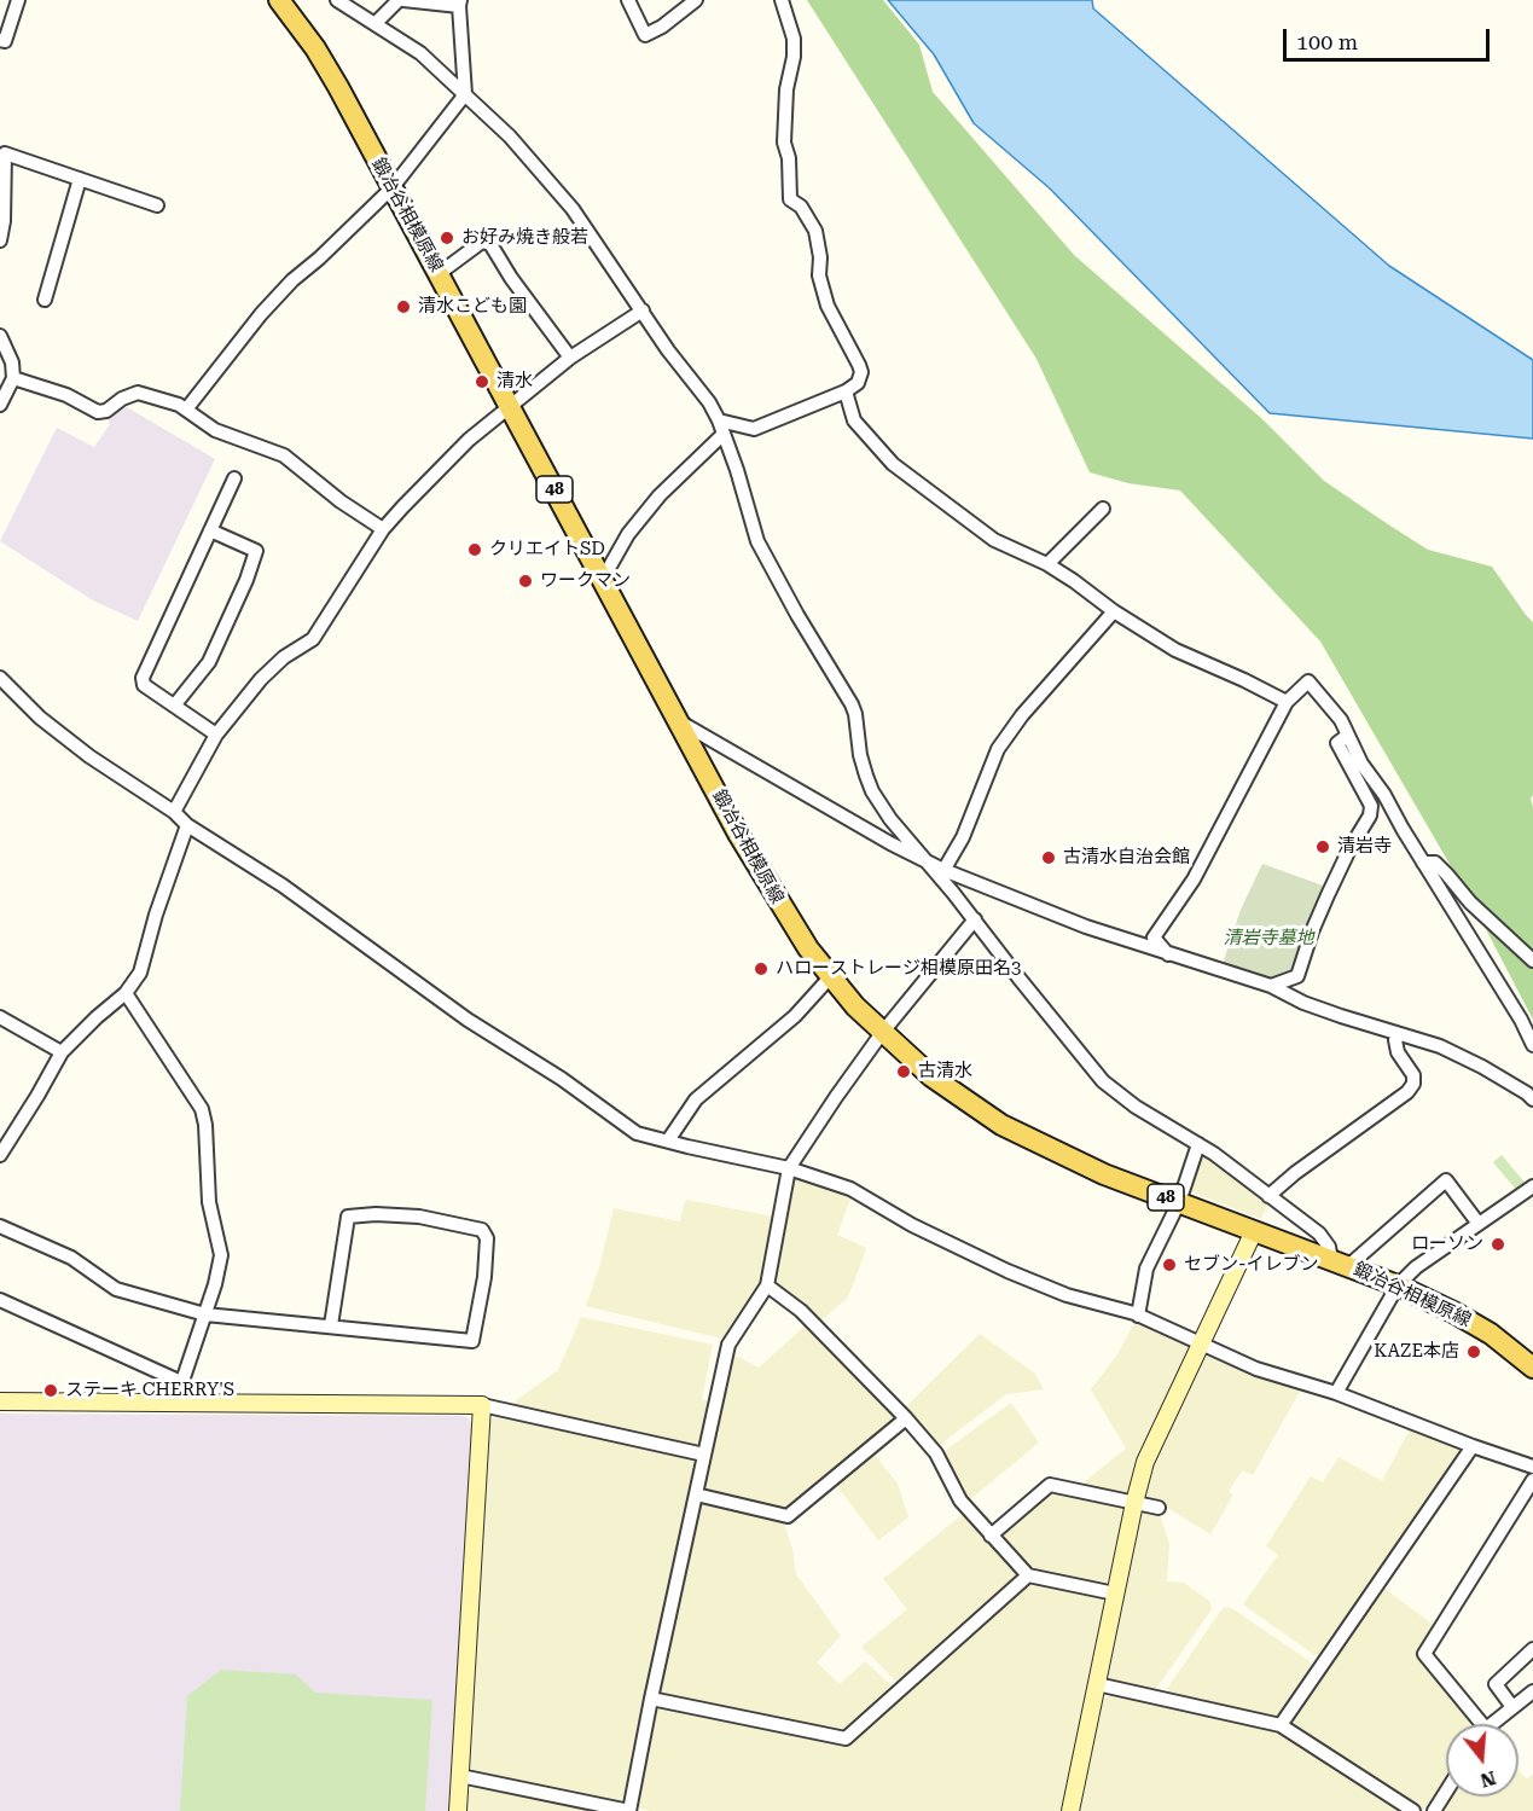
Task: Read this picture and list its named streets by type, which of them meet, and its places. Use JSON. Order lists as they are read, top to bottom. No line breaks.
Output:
{"streets":{"main road":["鍛冶谷相模原線","48"]},"parks":["清岩寺墓地"],"places":["お好み焼き般若","清水こども園","清水","クリエイトSD","ワークマン","清岩寺","古清水自治会館","ハローストレージ相模原田名3","古清水","ローソン","セブン-イレブン","KAZE本店","ステーキ CHERRY'S"],"scale_bar":"100 m","north":"bottom"}
